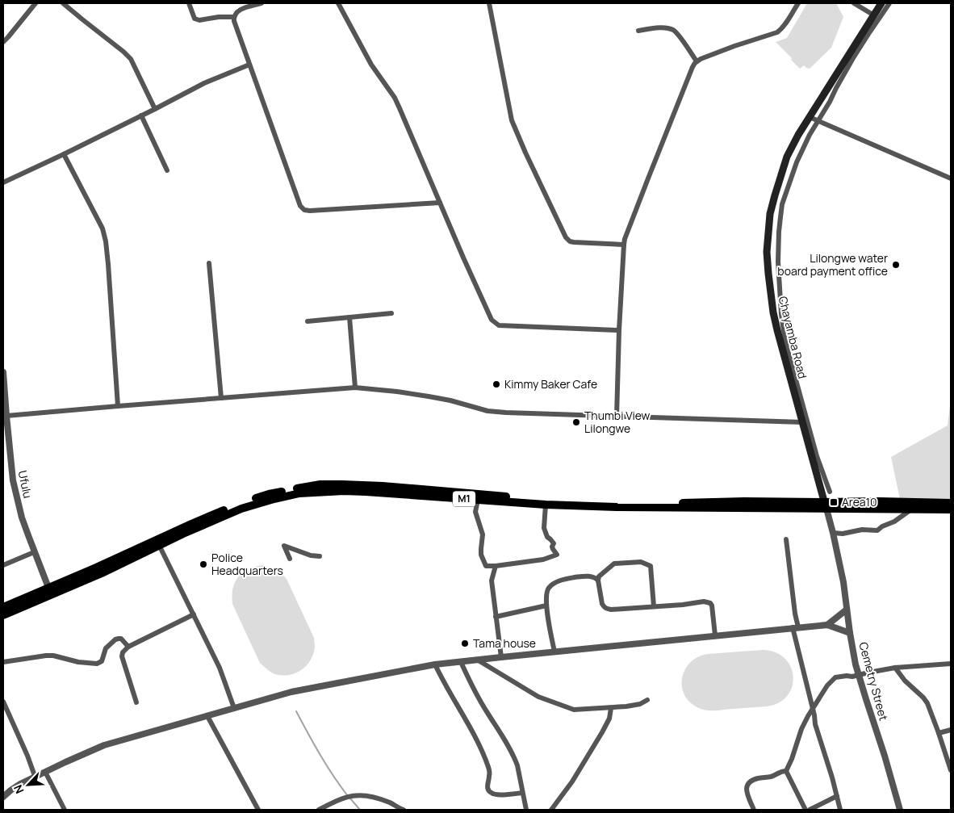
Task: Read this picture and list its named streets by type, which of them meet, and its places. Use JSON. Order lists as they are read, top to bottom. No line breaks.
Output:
{"streets":{"highway":["M1"],"main road":["Chayamba Road"],"street":["Ufulu","Cemetry Street"]},"crossings":[["Chayamba Road","M1"],["Chayamba Road","Cemetry Street"],["Ufulu","M1"],["M1","Cemetry Street"]],"places":{"other":["Lilongwe water board payment office","Kimmy Baker Cafe","Thumbi View Lilongwe","Police Headquarters","Tama house"],"transit":["Area10"]},"north":"bottom left"}
